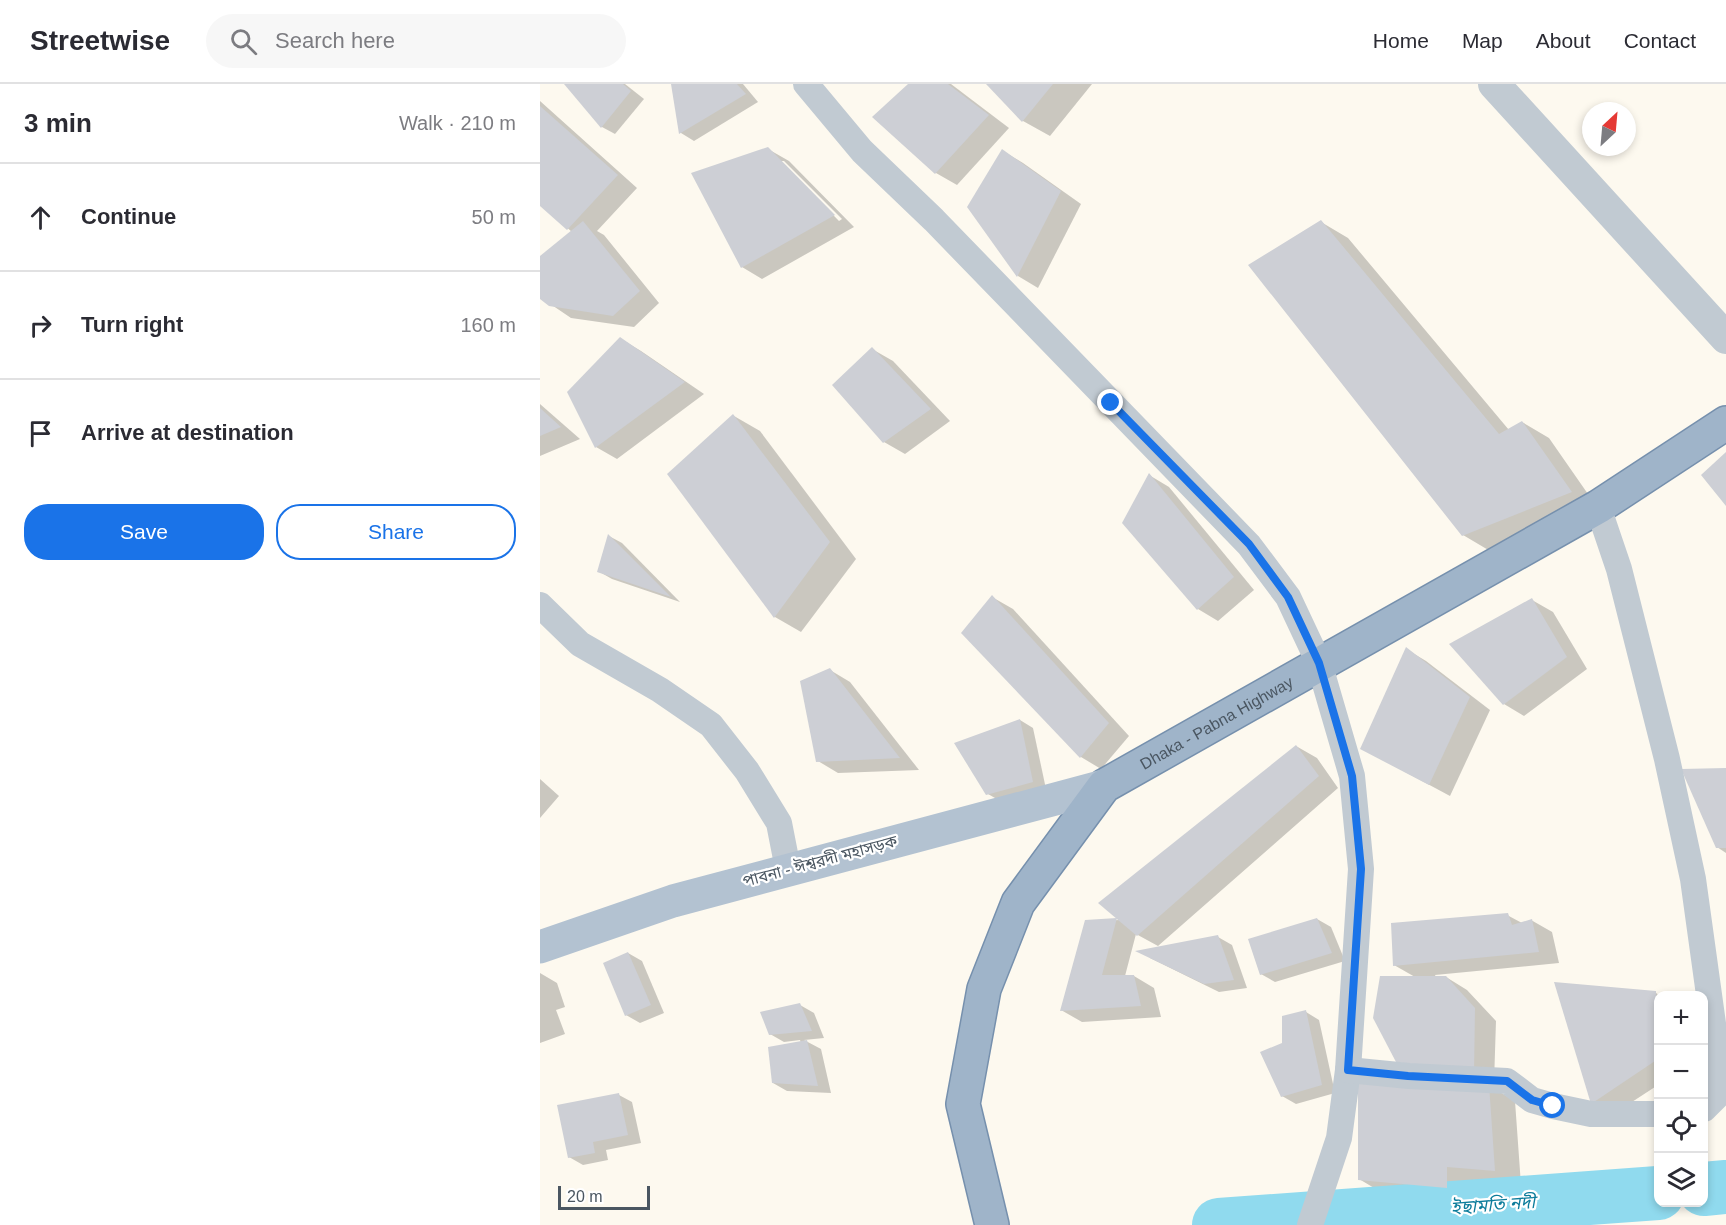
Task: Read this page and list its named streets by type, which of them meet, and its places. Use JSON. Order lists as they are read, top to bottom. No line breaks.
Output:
{"streets":{"highway":["Dhaka - Pabna Highway"],"main road":["পাবনা - ঈশ্বরদী মহাসড়ক"]},"crossings":[["Dhaka - Pabna Highway","পাবনা - ঈশ্বরদী মহাসড়ক"]],"water":["ইছামতি নদী"],"scale_bar":"20 m","north":"top right","page":{"header":"Streetwise","search":"Search here","nav":["Home","Map","About","Contact"],"heading":["3 min","Walk · 210 m"],"list":[["Continue","50 m"],["Turn right","160 m"],"Arrive at destination"],"buttons":["Save","Share"],"map_buttons":["+","−"],"scale":"20 m"}}
